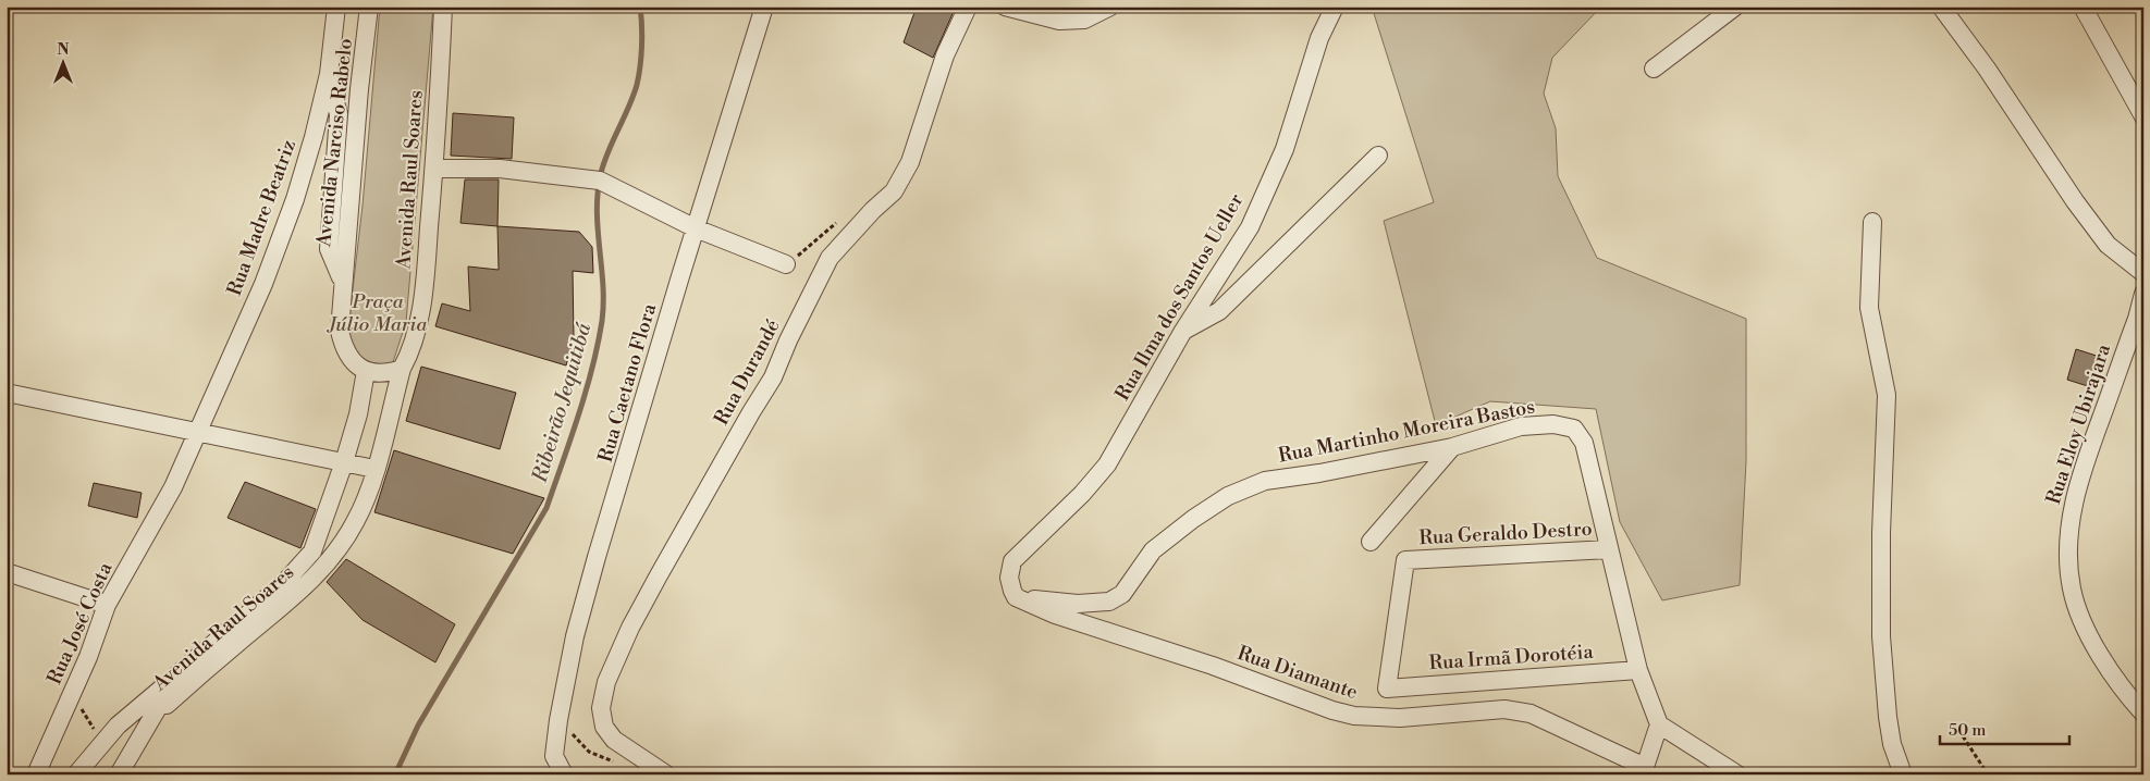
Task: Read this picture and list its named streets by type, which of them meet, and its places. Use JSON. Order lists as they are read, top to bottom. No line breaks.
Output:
{"streets":{"street":["Avenida Narciso Rabelo","Avenida Raul Soares","Rua Madre Beatriz","Rua Ilma dos Santos Ueller","Rua Durandé","Rua Caetano Flora","Rua Eloy Ubirajara","Rua Martinho Moreira Bastos","Rua Geraldo Destro","Rua José Costa","Rua Irmã Dorotéia","Rua Diamante"]},"crossings":[["Avenida Narciso Rabelo","Avenida Raul Soares"],["Rua Madre Beatriz","Rua José Costa"],["Rua Ilma dos Santos Ueller","Rua Martinho Moreira Bastos"],["Rua Ilma dos Santos Ueller","Rua Diamante"],["Rua Martinho Moreira Bastos","Rua Geraldo Destro"],["Rua Martinho Moreira Bastos","Rua Irmã Dorotéia"],["Rua Martinho Moreira Bastos","Rua Diamante"],["Rua Geraldo Destro","Rua Irmã Dorotéia"]],"water":["Ribeirão Jequitibá"],"parks":["Praça Júlio Maria"],"scale_bar":"50 m","north":"top"}
